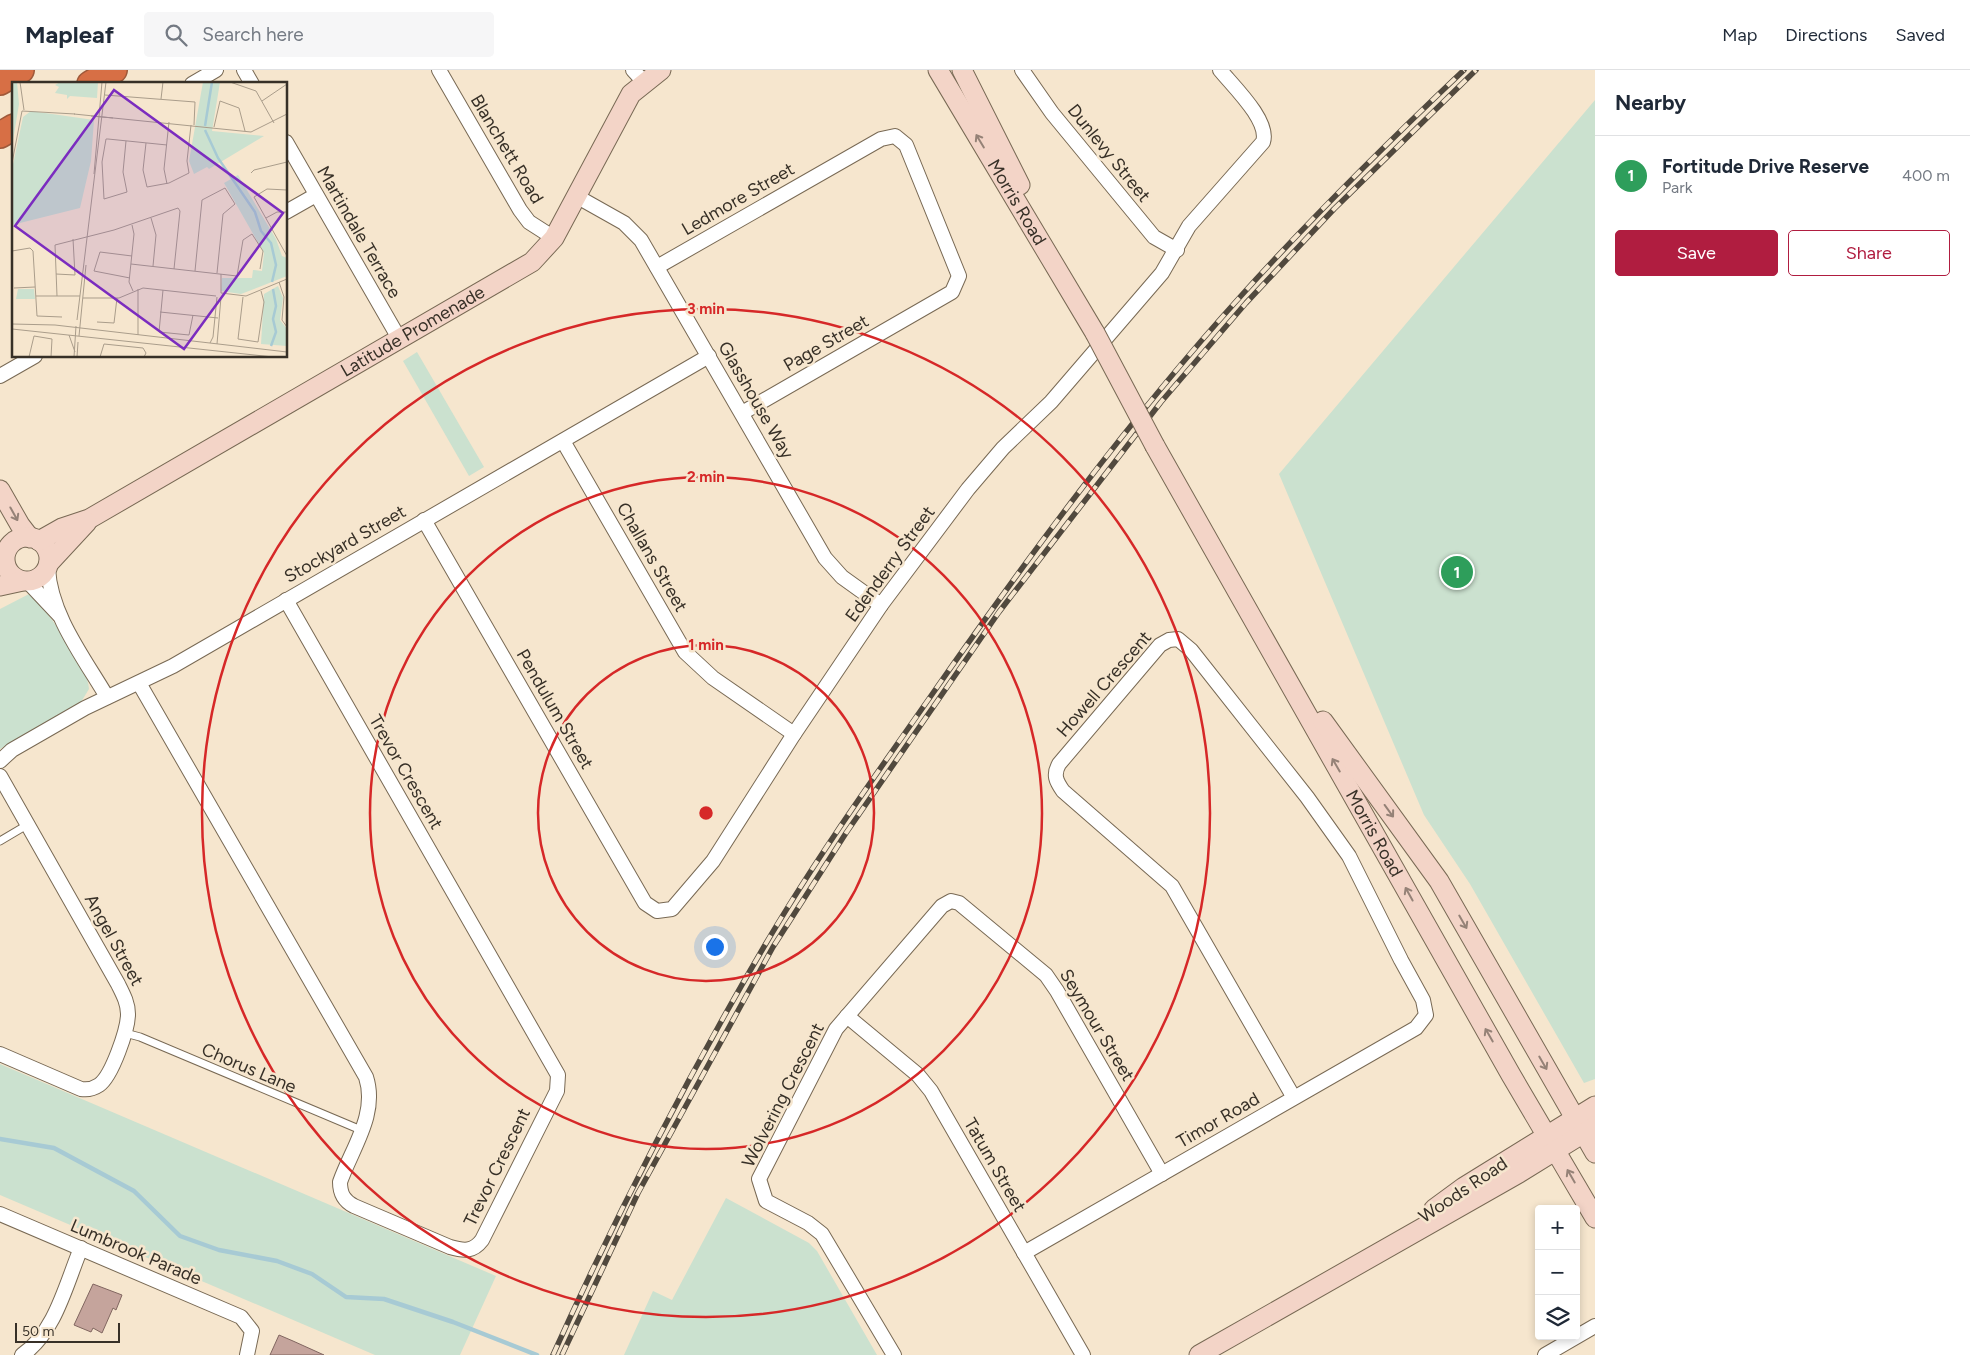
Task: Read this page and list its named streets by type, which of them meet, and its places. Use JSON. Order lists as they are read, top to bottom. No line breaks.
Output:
{"streets":{"street":["Blanchett Road","Dunlevy Street","Ledmore Street","Morris Road","Martindale Terrace","Latitude Promenade","Page Street","Glasshouse Way","Stockyard Street","Challans Street","Edenderry Street","Howell Crescent","Pendulum Street","Trevor Crescent","Angel Street","Seymour Street","Wolvering Crescent","Timor Road","Tatum Street","Woods Road","Lumbrook Parade"],"lane":["Chorus Lane"]},"crossings":[["Blanchett Road","Latitude Promenade"],["Dunlevy Street","Edenderry Street"],["Ledmore Street","Page Street"],["Ledmore Street","Glasshouse Way"],["Morris Road","Woods Road"],["Martindale Terrace","Latitude Promenade"],["Latitude Promenade","Glasshouse Way"],["Page Street","Glasshouse Way"],["Glasshouse Way","Stockyard Street"],["Glasshouse Way","Edenderry Street"],["Stockyard Street","Challans Street"],["Stockyard Street","Pendulum Street"],["Stockyard Street","Trevor Crescent"],["Challans Street","Edenderry Street"],["Edenderry Street","Pendulum Street"],["Howell Crescent","Timor Road"],["Trevor Crescent","Chorus Lane"],["Angel Street","Chorus Lane"],["Seymour Street","Wolvering Crescent"],["Seymour Street","Timor Road"],["Wolvering Crescent","Tatum Street"],["Timor Road","Tatum Street"]],"scale_bar":"50 m","page":{"header":"Mapleaf","search":"Search here","nav":["Map","Directions","Saved"],"heading":"Nearby","list":[{"mark":"1","name":"Fortitude Drive Reserve","note":"Park","value":"400 m"}],"buttons":["Save","Share"],"pins":"1","map_buttons":["+","−"],"scale":"50 m"},"rings":["3 min","2 min","1 min"]}
